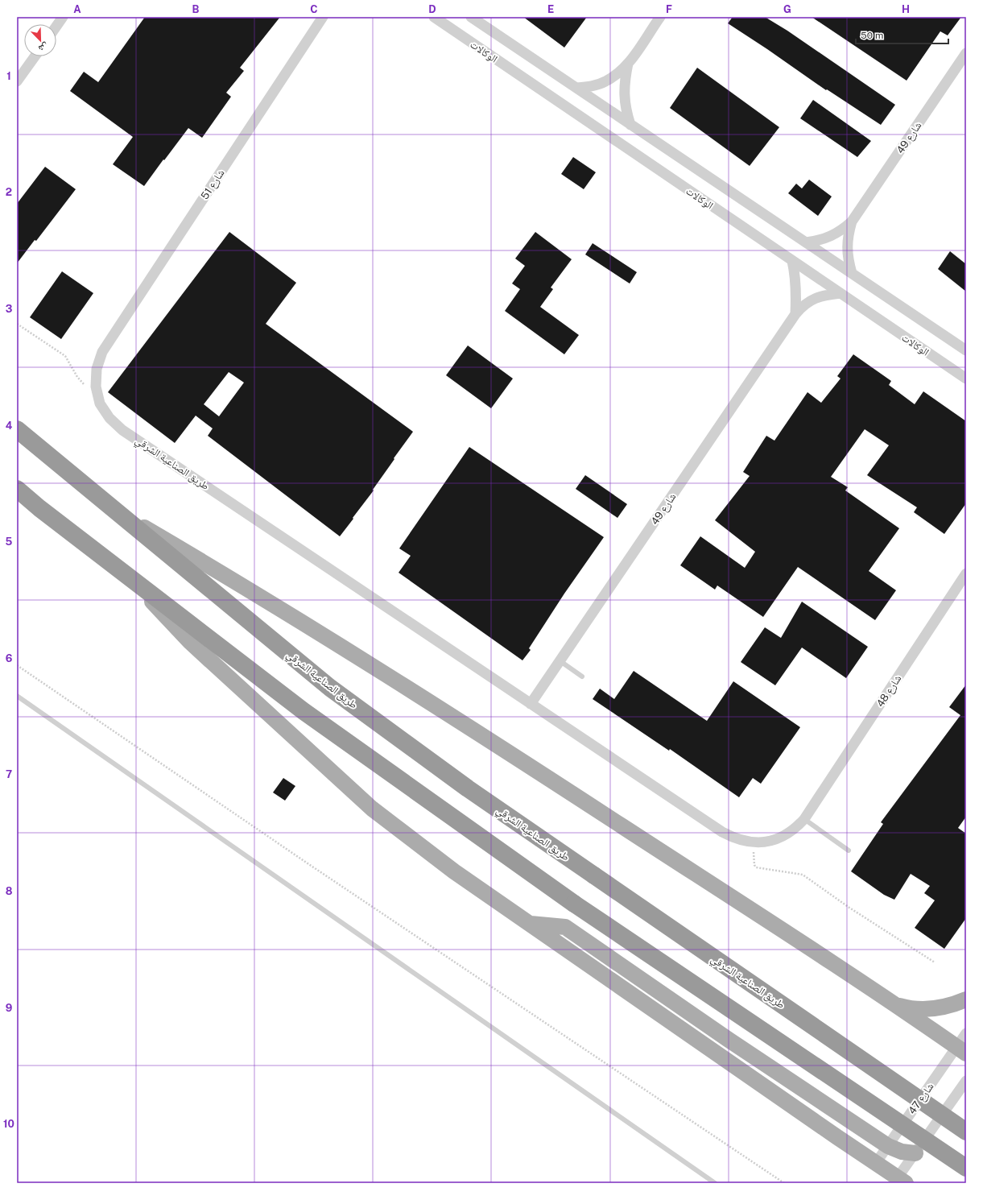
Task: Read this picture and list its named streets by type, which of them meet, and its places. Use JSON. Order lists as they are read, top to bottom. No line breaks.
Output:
{"streets":{"highway":["طريق الصناعية الشرقي"],"street":["الوكالات","شارع 49","شارع 51","شارع 48","شارع 47"]},"crossings":[["الوكالات","شارع 49"],["شارع 49","طريق الصناعية الشرقي"],["شارع 51","طريق الصناعية الشرقي"],["طريق الصناعية الشرقي","شارع 48"],["طريق الصناعية الشرقي","شارع 47"]],"scale_bar":"50 m","north":"bottom right","grid":{"columns":["A","B","C","D","E","F","G","H"],"rows":["1","2","3","4","5","6","7","8","9","10"]}}
